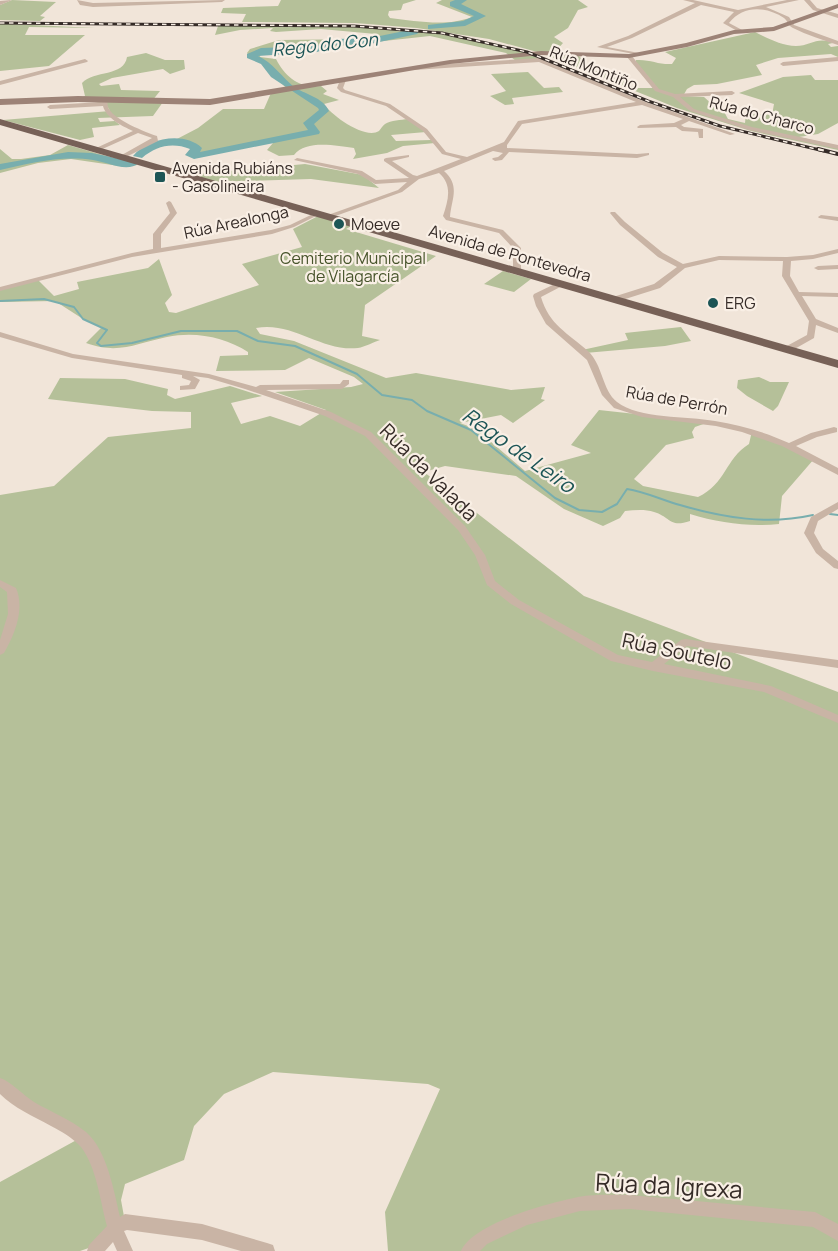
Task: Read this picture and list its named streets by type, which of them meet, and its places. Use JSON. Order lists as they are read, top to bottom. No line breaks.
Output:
{"streets":{"main road":["Avenida de Pontevedra"],"street":["Rúa Montiño","Rúa do Charco","Rúa Arealonga","Rúa de Perrón","Rúa da Valada","Rúa Soutelo","Rúa da Igrexa"]},"crossings":[["Rúa Arealonga","Avenida de Pontevedra"],["Avenida de Pontevedra","Rúa de Perrón"],["Rúa da Valada","Rúa Soutelo"]],"water":["Rego do Con","Rego de Leiro"],"parks":["Cemiterio Municipal de Vilagarcía"],"places":{"transit":["Avenida Rubiáns - Gasolineira"],"other":["Moeve","ERG"]}}
